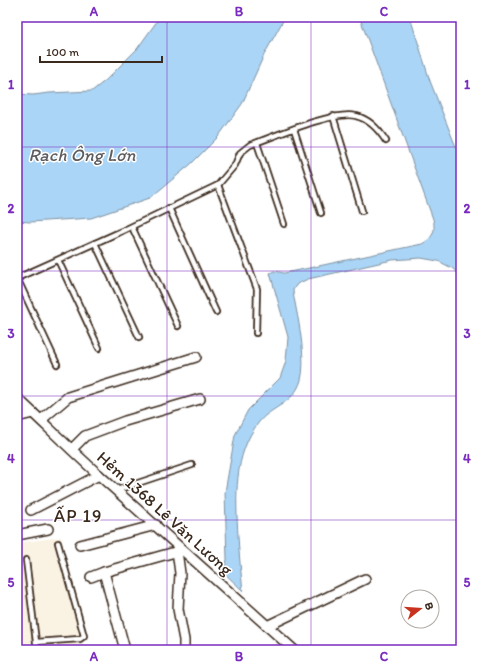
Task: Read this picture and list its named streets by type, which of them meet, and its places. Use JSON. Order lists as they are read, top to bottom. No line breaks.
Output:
{"streets":{"street":["Hẻm 1368 Lê Văn Lương"]},"districts":["ẤP 19"],"water":["Rạch Ông Lớn"],"scale_bar":"100 m","north":"right","grid":{"columns":["A","B","C"],"rows":["1","2","3","4","5"]}}
